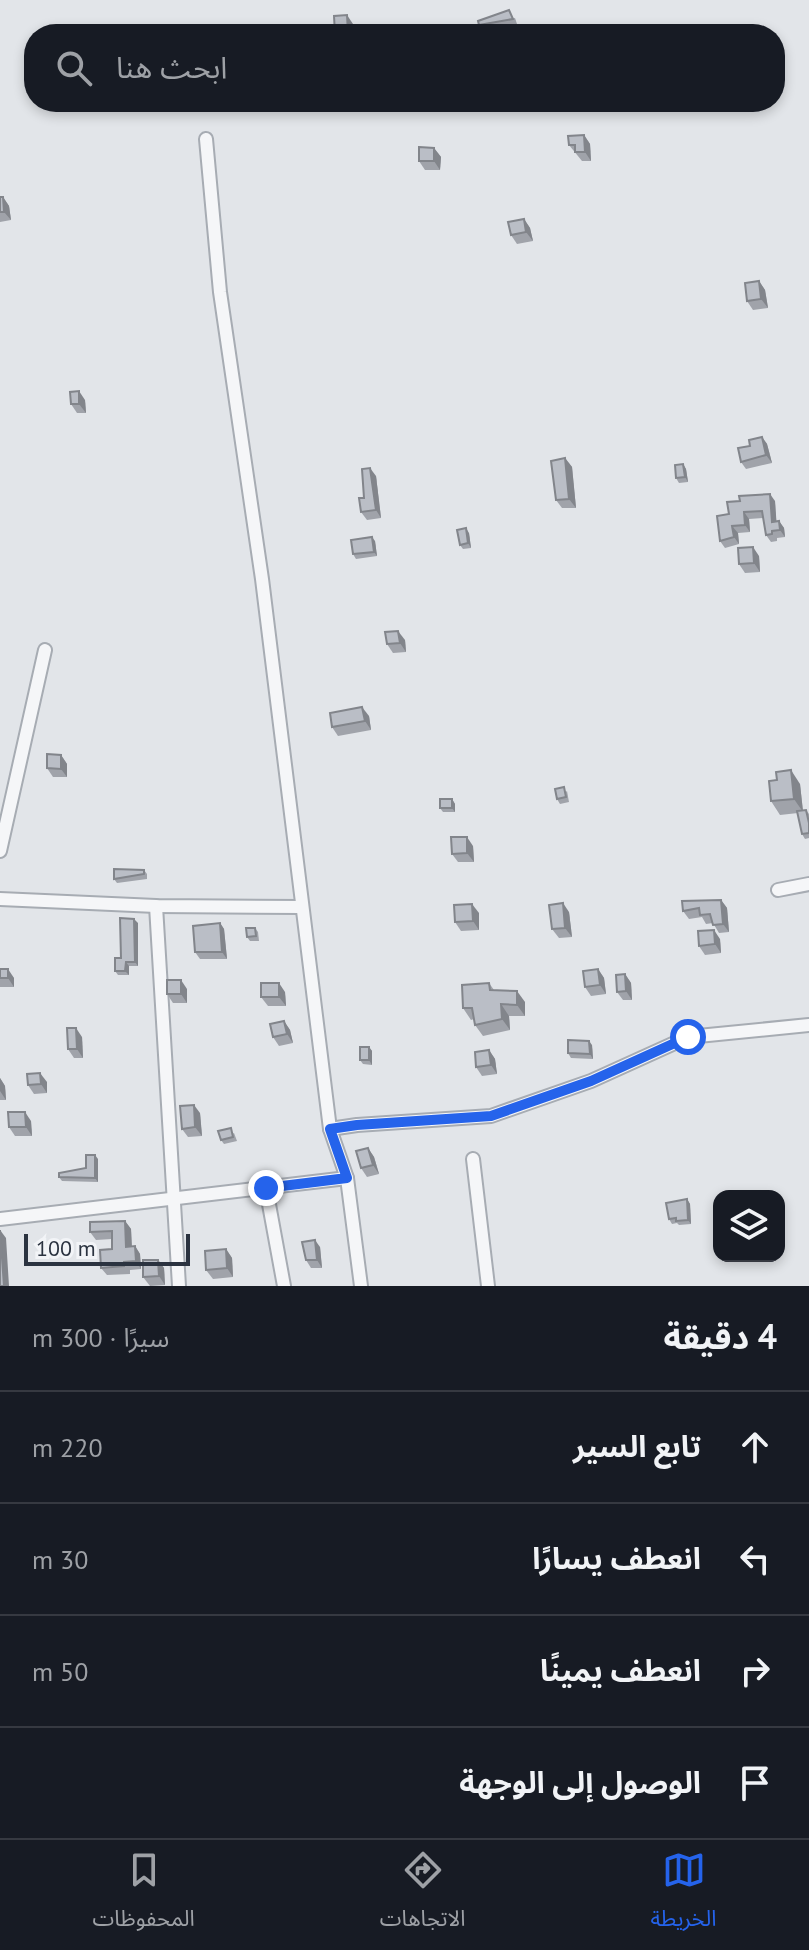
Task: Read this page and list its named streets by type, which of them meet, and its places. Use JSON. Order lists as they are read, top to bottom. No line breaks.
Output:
{"scale_bar":"100 m","page":{"search":"ابحث هنا","scale":"100 m","heading":["4 دقيقة","سيرًا · 300 m"],"list":[["تابع السير","220 m"],["انعطف يسارًا","30 m"],["انعطف يمينًا","50 m"],"الوصول إلى الوجهة"],"nav":["الخريطة","الاتجاهات","المحفوظات"]}}
